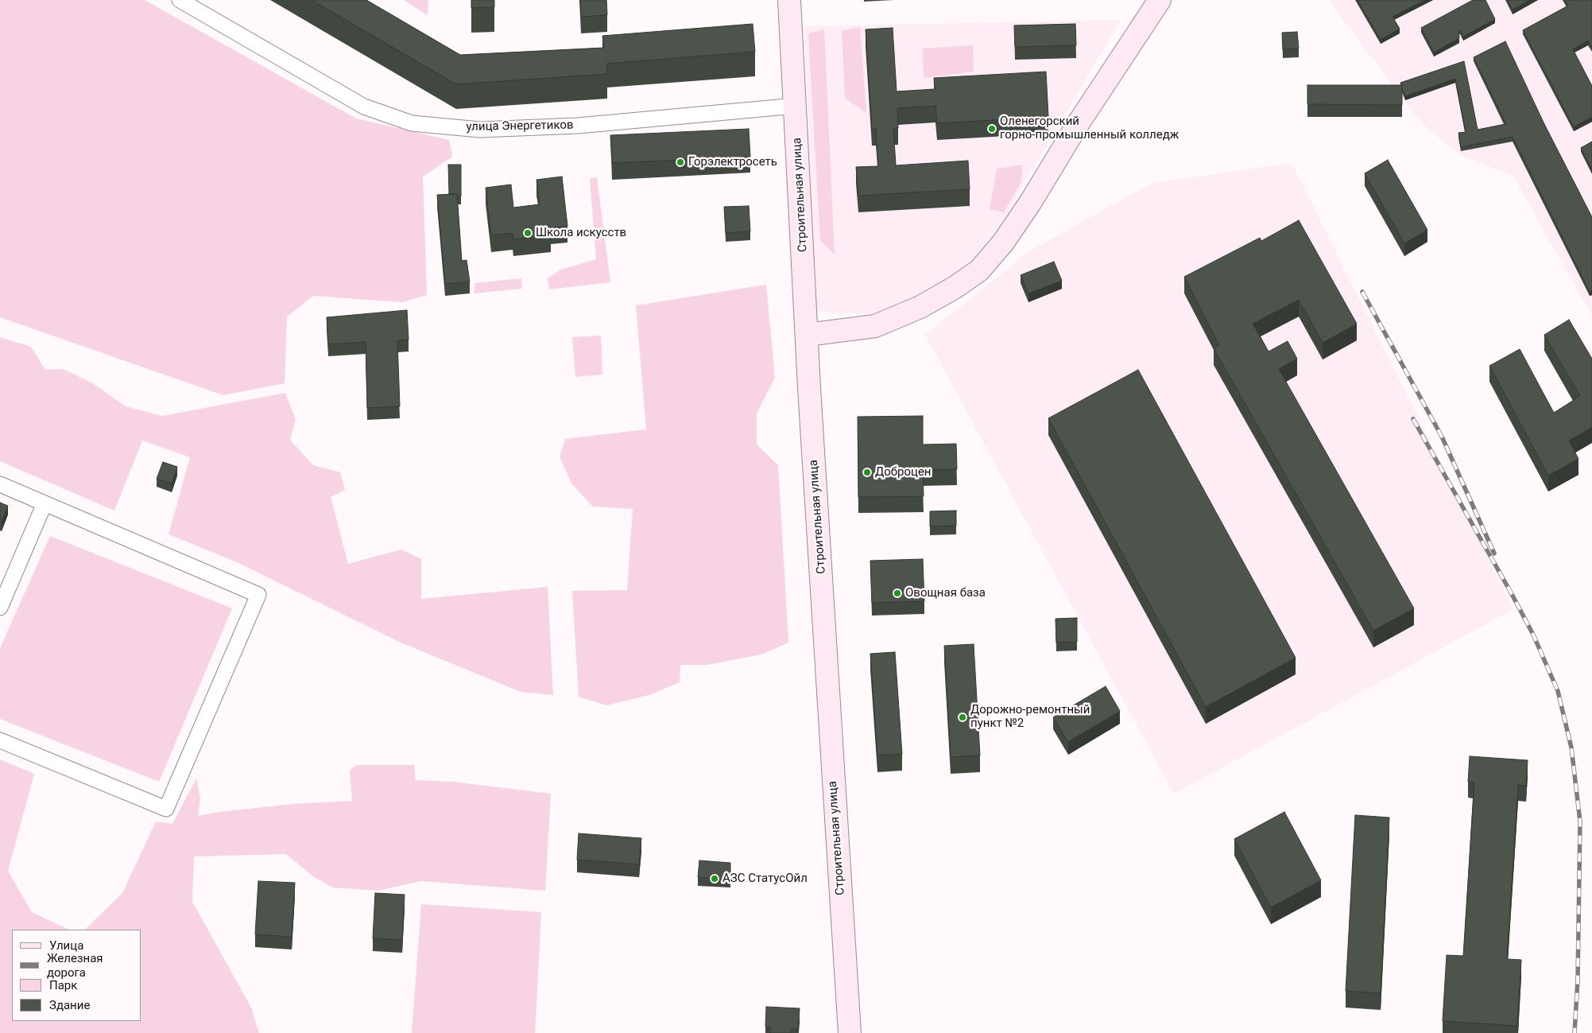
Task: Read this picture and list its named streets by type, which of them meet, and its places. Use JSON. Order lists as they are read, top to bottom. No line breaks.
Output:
{"streets":{"street":["улица Энергетиков","Строительная улица"]},"crossings":[["улица Энергетиков","Строительная улица"]],"places":["Оленегорский горно-промышленный колледж","Горэлектросеть","Школа искусств","Доброцен","Овощная база","Дорожно-ремонтный пункт №2","АЗС СтатусОйл"],"legend":["Улица","Железная дорога","Парк","Здание"]}
